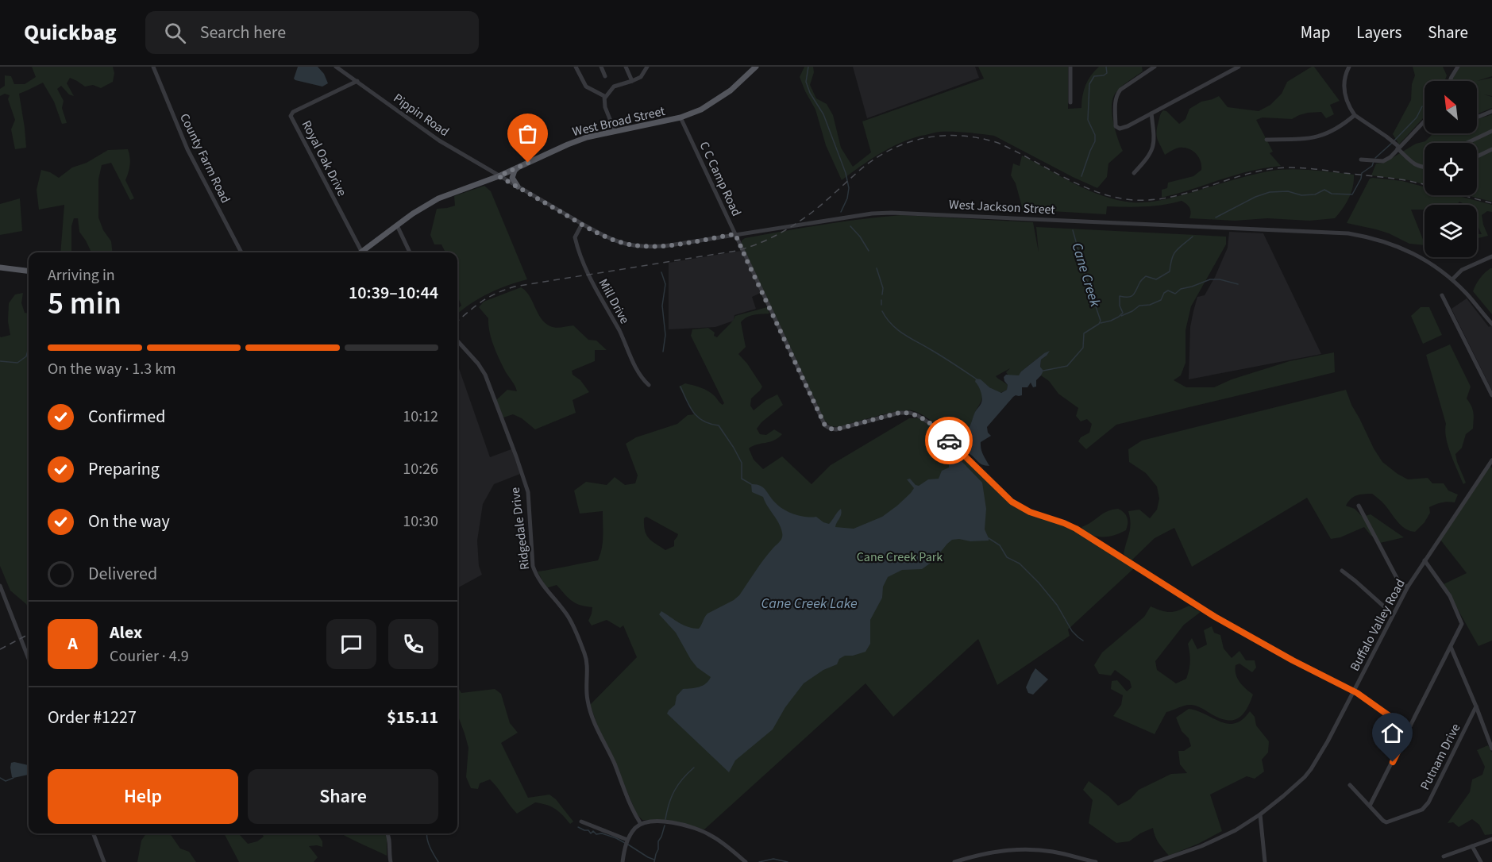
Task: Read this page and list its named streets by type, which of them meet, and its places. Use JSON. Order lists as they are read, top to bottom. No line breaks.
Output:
{"streets":{"main road":["West Broad Street"],"street":["Pippin Road","County Farm Road","Royal Oak Drive","C C Camp Road","West Jackson Street","Mill Drive","Ridgedale Drive","Buffalo Valley Road","Putnam Drive"]},"crossings":[["Pippin Road","West Broad Street"],["Pippin Road","Royal Oak Drive"],["Pippin Road","West Jackson Street"],["West Broad Street","C C Camp Road"],["West Broad Street","West Jackson Street"],["C C Camp Road","West Jackson Street"],["C C Camp Road","Buffalo Valley Road"],["West Jackson Street","Mill Drive"]],"water":["Cane Creek","Cane Creek Lake"],"parks":["Cane Creek Park"],"north":"top left","page":{"header":"Quickbag","search":"Search here","nav":["Map","Layers","Share"],"heading":["5 min","Arriving in","10:39–10:44"],"panel":["Alex","Courier · 4.9","Order #1227","$15.11"],"bar":"On the way · 1.3 km","list":[["Confirmed","10:12"],["Preparing","10:26"],["On the way","10:30"],"Delivered"],"round":"A","buttons":["Help","Share"]}}
